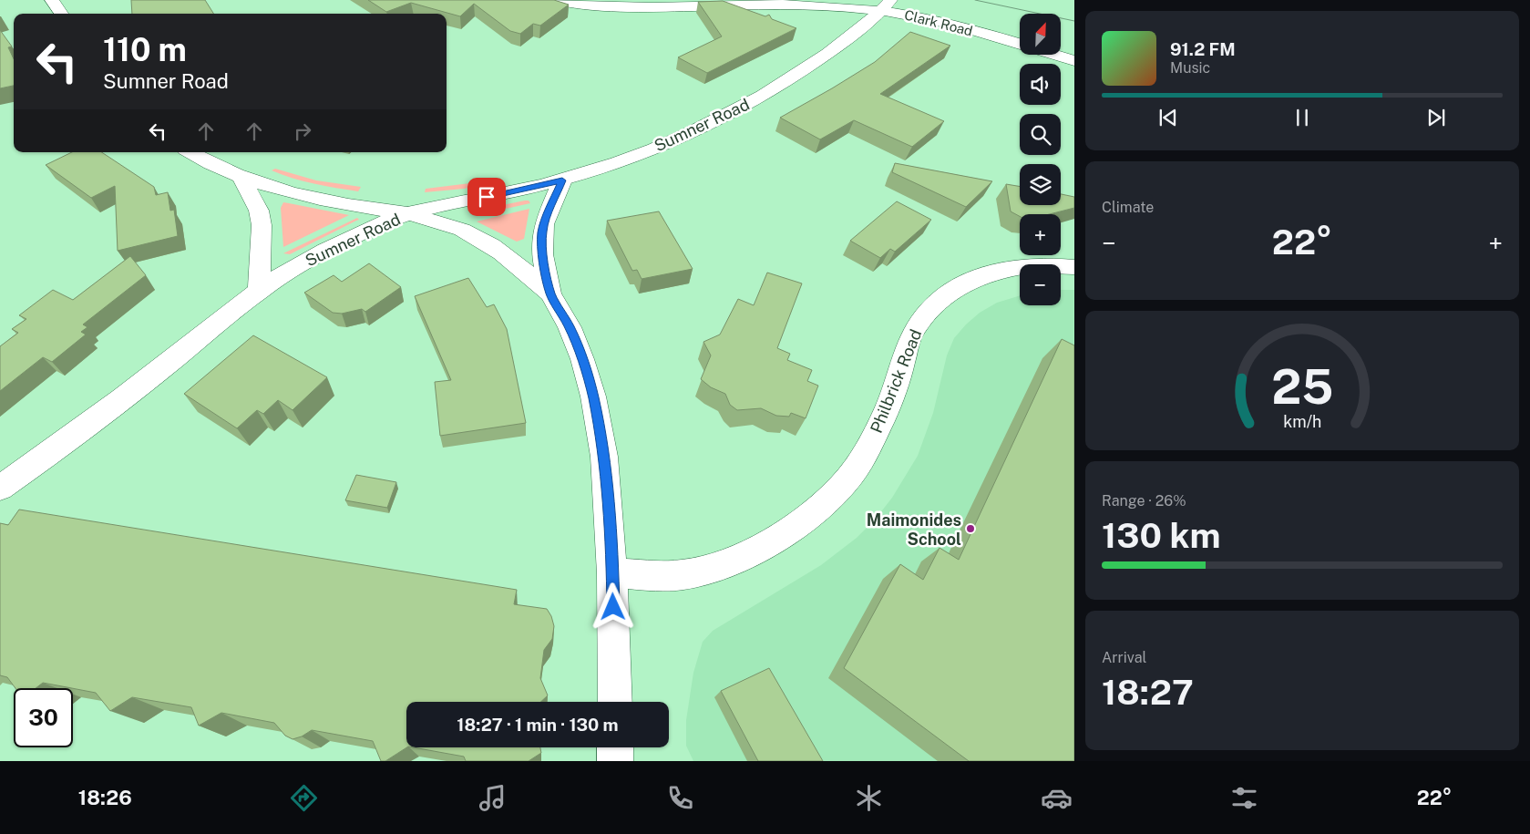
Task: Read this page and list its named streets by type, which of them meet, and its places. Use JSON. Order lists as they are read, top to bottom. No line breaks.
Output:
{"streets":{"street":["Clark Road","Sumner Road","Philbrick Road"]},"crossings":[["Clark Road","Sumner Road"]],"places":["Maimonides School"],"north":"top right","page":{"map_buttons":["+","−"],"turn":["110 m","Sumner Road"],"song":["91.2 FM","Music"],"tile":["Climate",["Range · 26%","130 km"],["Arrival","18:27"]],"heat":["−","22°","+"],"limit":"30","trip":"18:27 · 1 min · 130 m","tabs":["18:26","22°"],"gauge":["25","km/h"]}}
